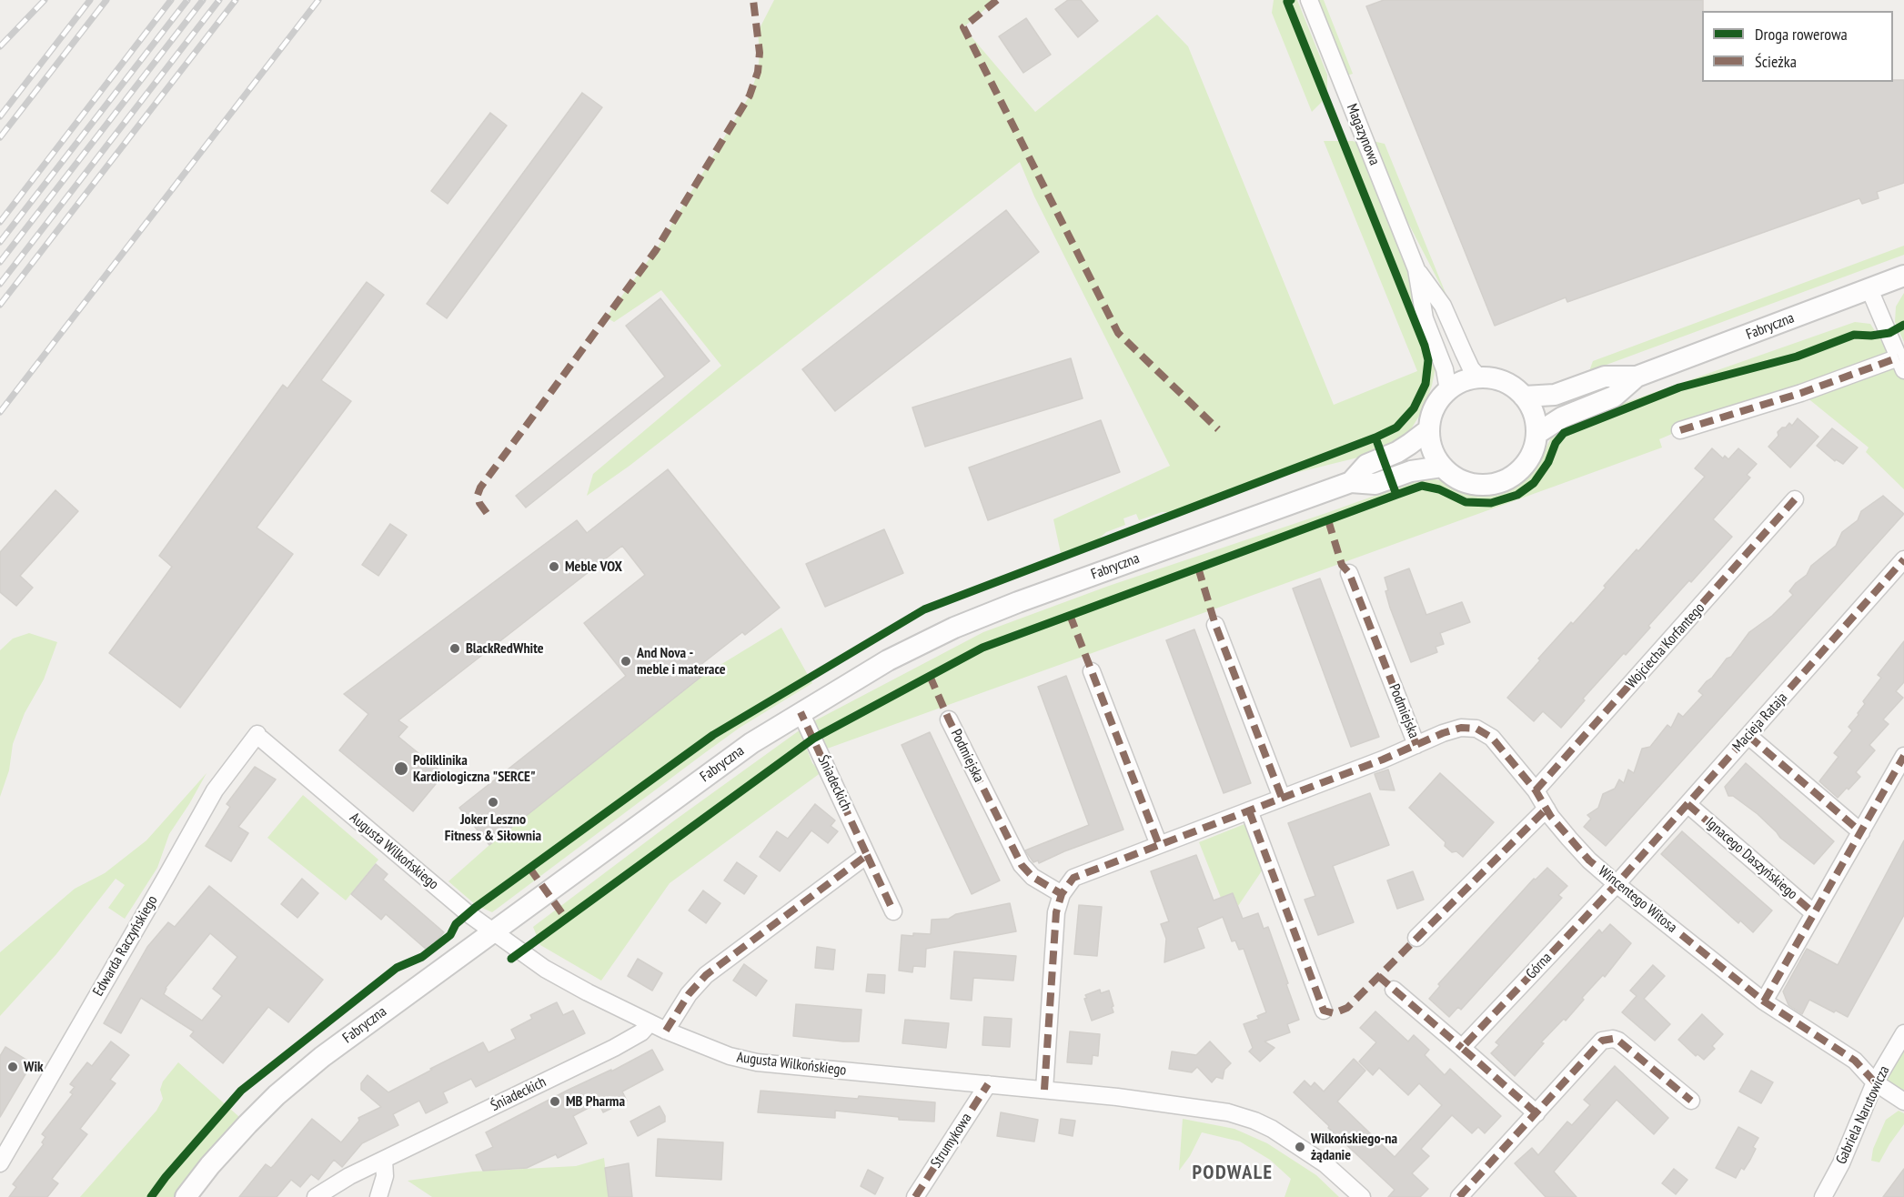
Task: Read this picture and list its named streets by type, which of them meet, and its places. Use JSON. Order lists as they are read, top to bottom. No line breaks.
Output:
{"streets":{"street":["Magazynowa","Fabryczna","Wojciecha Korfantego","Podmiejska","Macieja Rataja","Śniadeckich","Augusta Wilkońskiego","Ignacego Daszyńskiego","Wincentego Witosa","Edwarda Raczyńskiego","Górna","Gabriela Narutowicza","Strumykowa"]},"crossings":[["Magazynowa","Fabryczna"],["Fabryczna","Śniadeckich"],["Fabryczna","Augusta Wilkońskiego"],["Wojciecha Korfantego","Wincentego Witosa"],["Podmiejska","Wincentego Witosa"],["Macieja Rataja","Ignacego Daszyńskiego"],["Macieja Rataja","Wincentego Witosa"],["Macieja Rataja","Górna"],["Śniadeckich","Augusta Wilkońskiego"],["Augusta Wilkońskiego","Edwarda Raczyńskiego"],["Augusta Wilkońskiego","Strumykowa"],["Wincentego Witosa","Górna"],["Wincentego Witosa","Gabriela Narutowicza"]],"districts":["PODWALE"],"places":["Meble VOX","BlackRedWhite","And Nova - meble i materace","Poliklinika Kardiologiczna \"SERCE\"","Joker Leszno Fitness & Siłownia","Wik","MB Pharma","Wilkońskiego-na żądanie"],"legend":["Droga rowerowa","Ścieżka"]}
